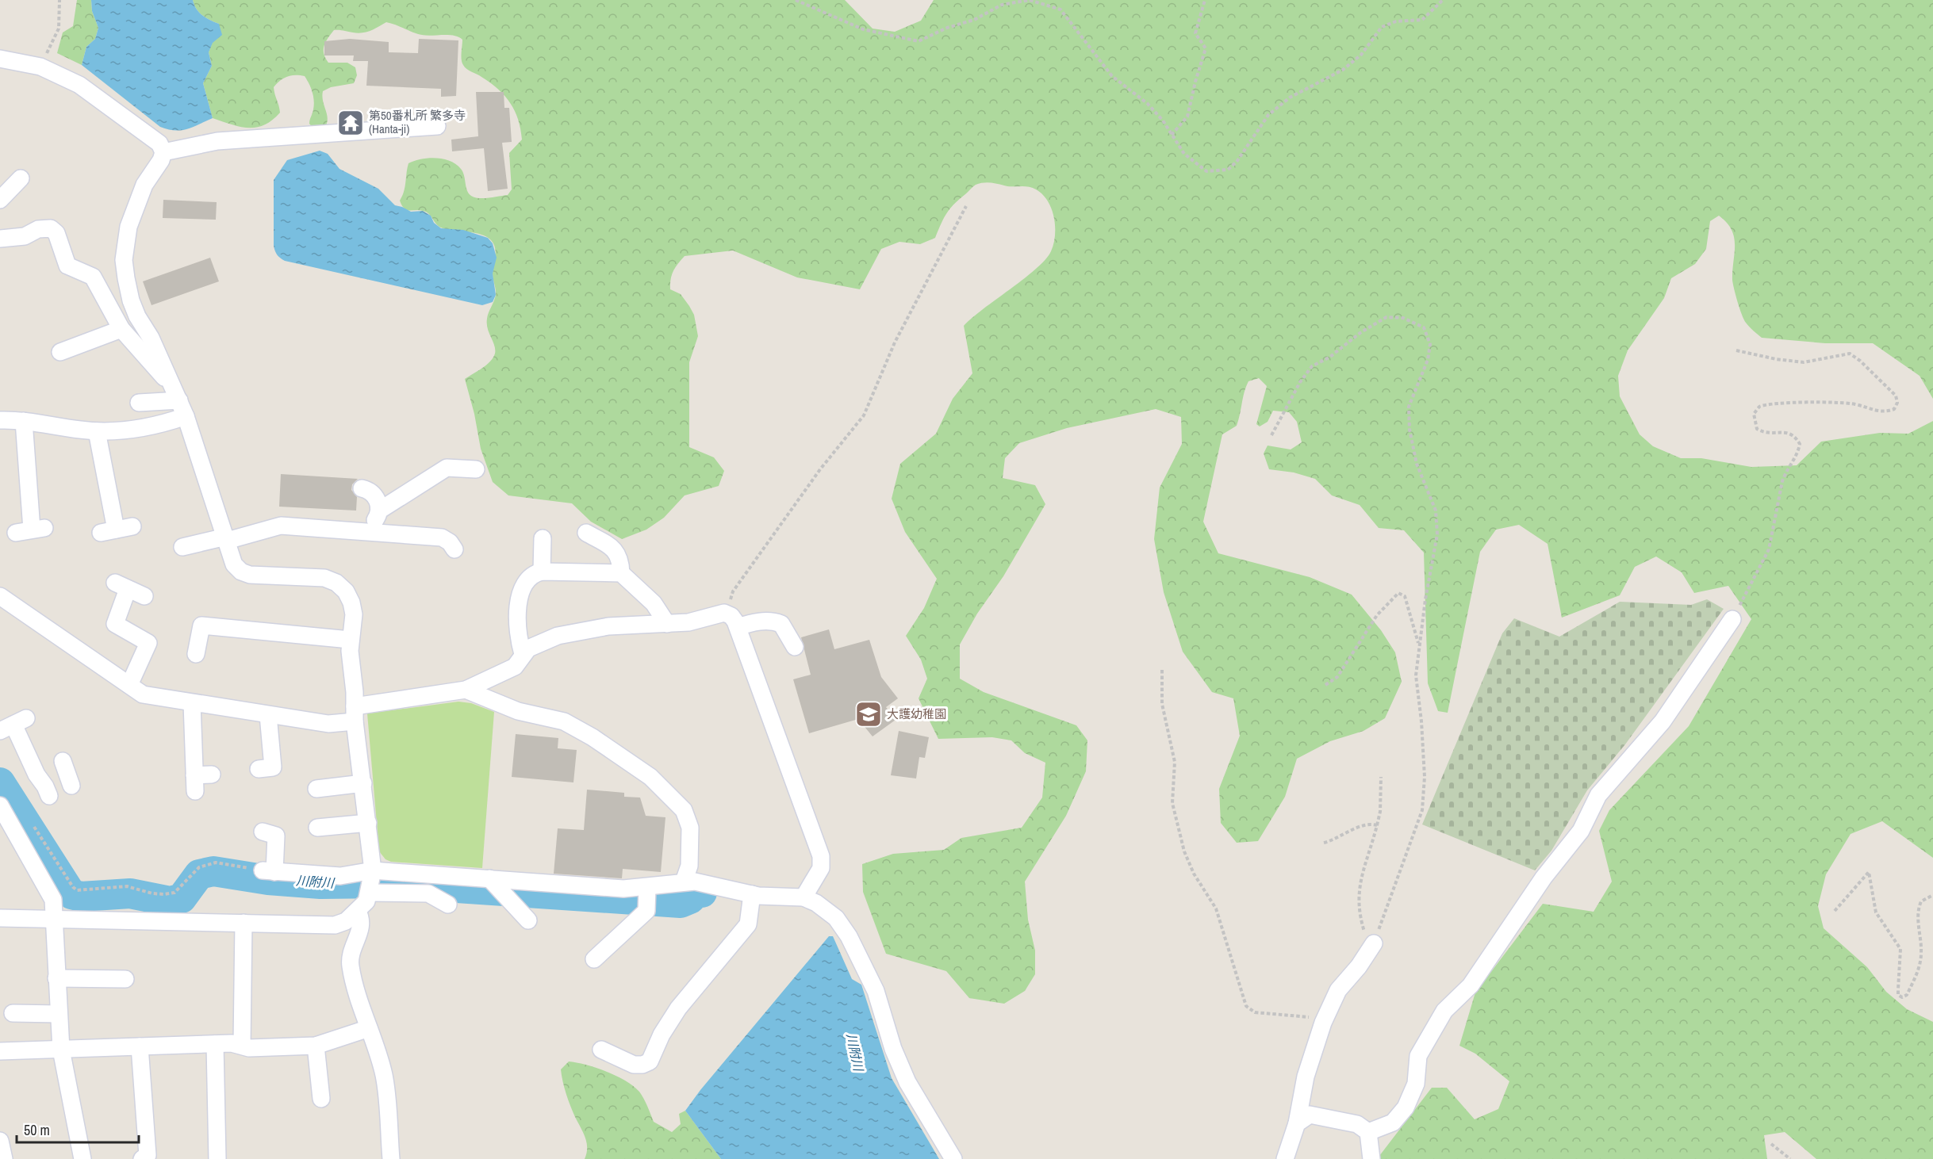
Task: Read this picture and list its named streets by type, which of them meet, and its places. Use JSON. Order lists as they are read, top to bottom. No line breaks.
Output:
{"water":["川附川"],"places":{"temple":["第50番札所 繁多寺 (Hanta-ji)"],"school or university":["大護幼稚園"]},"scale_bar":"50 m"}
